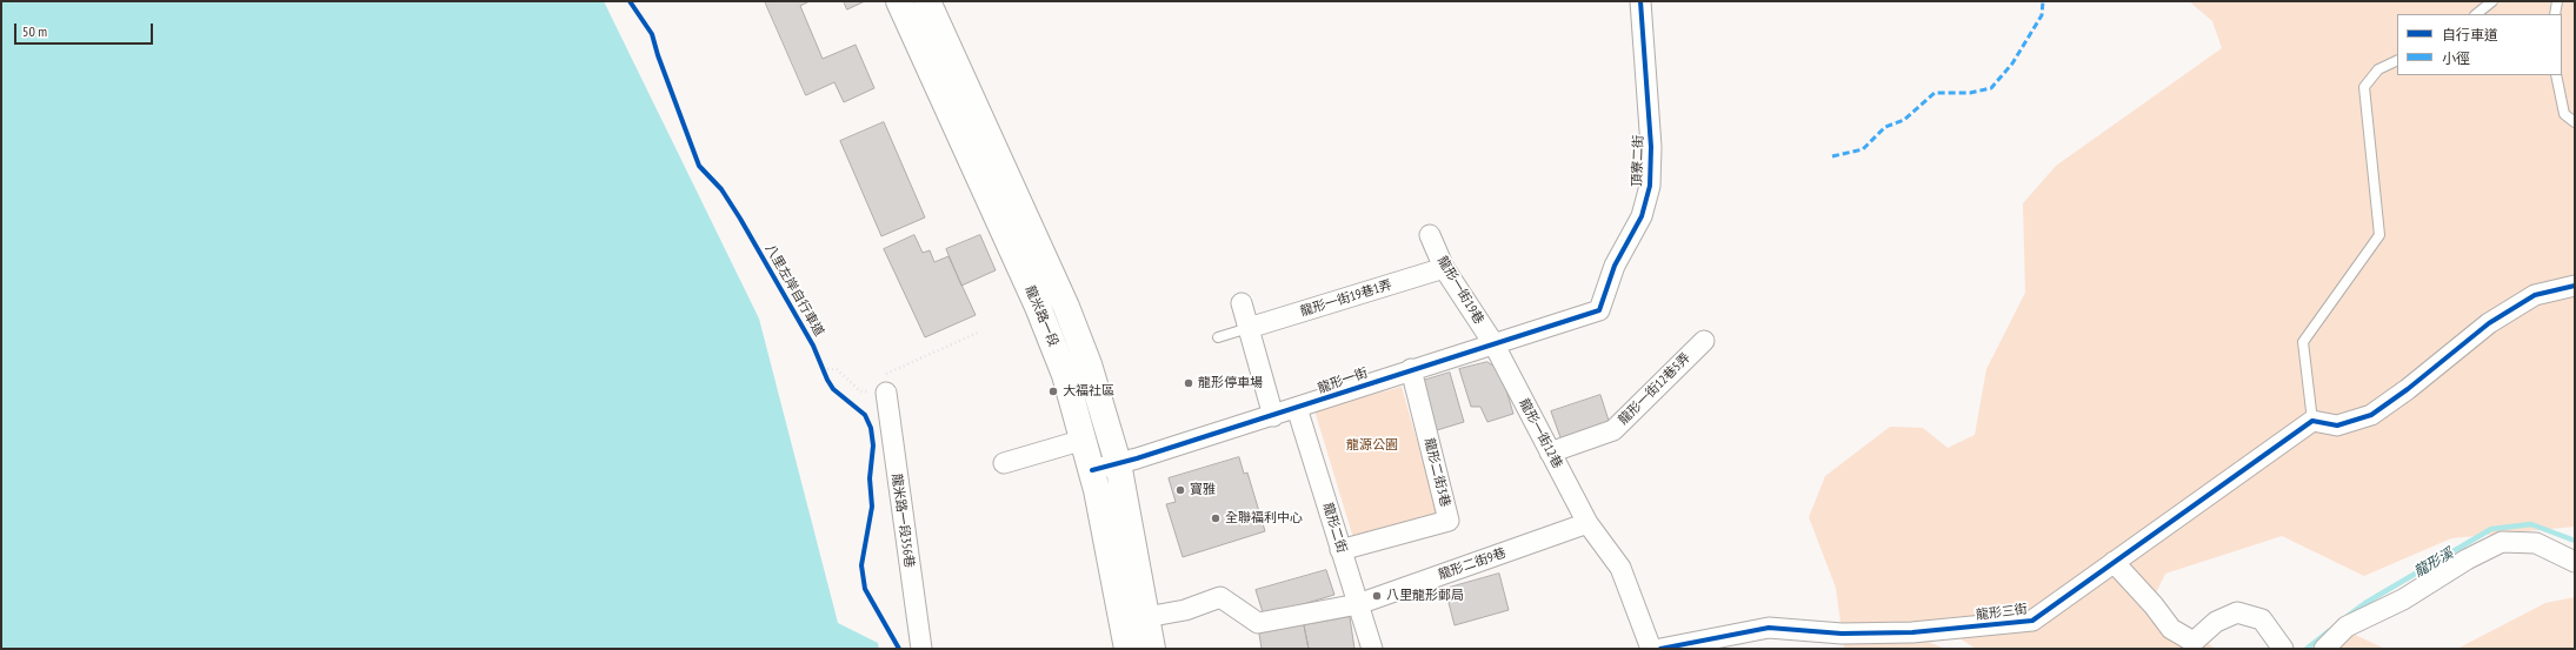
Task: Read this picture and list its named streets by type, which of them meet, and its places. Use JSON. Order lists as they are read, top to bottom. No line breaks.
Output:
{"streets":{"main road":["龍米路一段"],"street":["頂寮二街","龍形一街19巷","龍形一街19巷1弄","龍形一街","龍形一街12巷5弄","龍形一街12巷","龍形二街3巷","龍米路一段356巷","龍形二街","龍形二街9巷","龍形三街"],"cycle path":["八里左岸自行車道"]},"crossings":[["頂寮二街","龍形一街"],["龍形一街19巷","龍形一街19巷1弄"],["龍形一街19巷","龍形一街"],["龍形一街19巷","龍形一街12巷"],["龍米路一段","龍形一街"],["龍米路一段","龍形二街9巷"],["龍形一街","龍形一街12巷"],["龍形一街","龍形二街3巷"],["龍形一街","龍形二街"],["龍形一街12巷5弄","龍形一街12巷"],["龍形一街12巷","龍形二街9巷"],["龍形二街3巷","龍形二街"],["龍形二街","龍形二街9巷"]],"water":["龍形溪"],"parks":["龍源公園"],"places":["龍形停車場","大福社區","寶雅","全聯福利中心","八里龍形郵局"],"legend":["自行車道","小徑"],"scale_bar":"50 m"}
